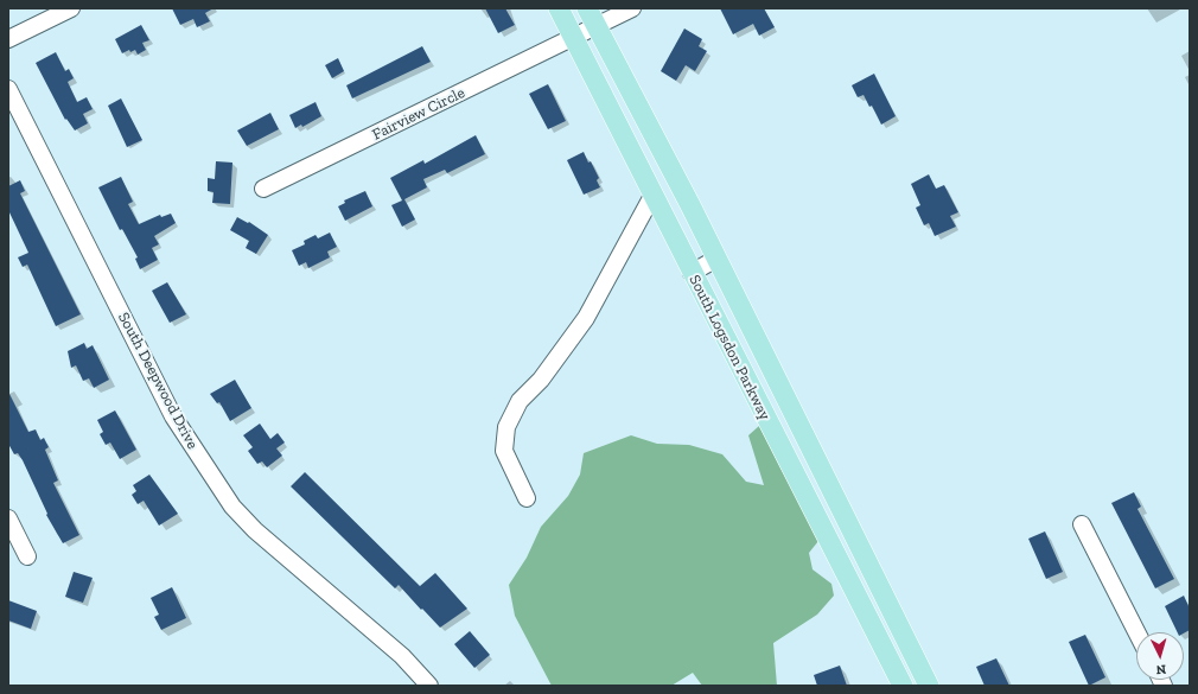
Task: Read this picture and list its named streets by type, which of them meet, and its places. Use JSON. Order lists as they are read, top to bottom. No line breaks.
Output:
{"streets":{"main road":["South Logsdon Parkway"],"street":["Fairview Circle","South Deepwood Drive"]},"crossings":[["Fairview Circle","South Logsdon Parkway"]],"north":"bottom"}
